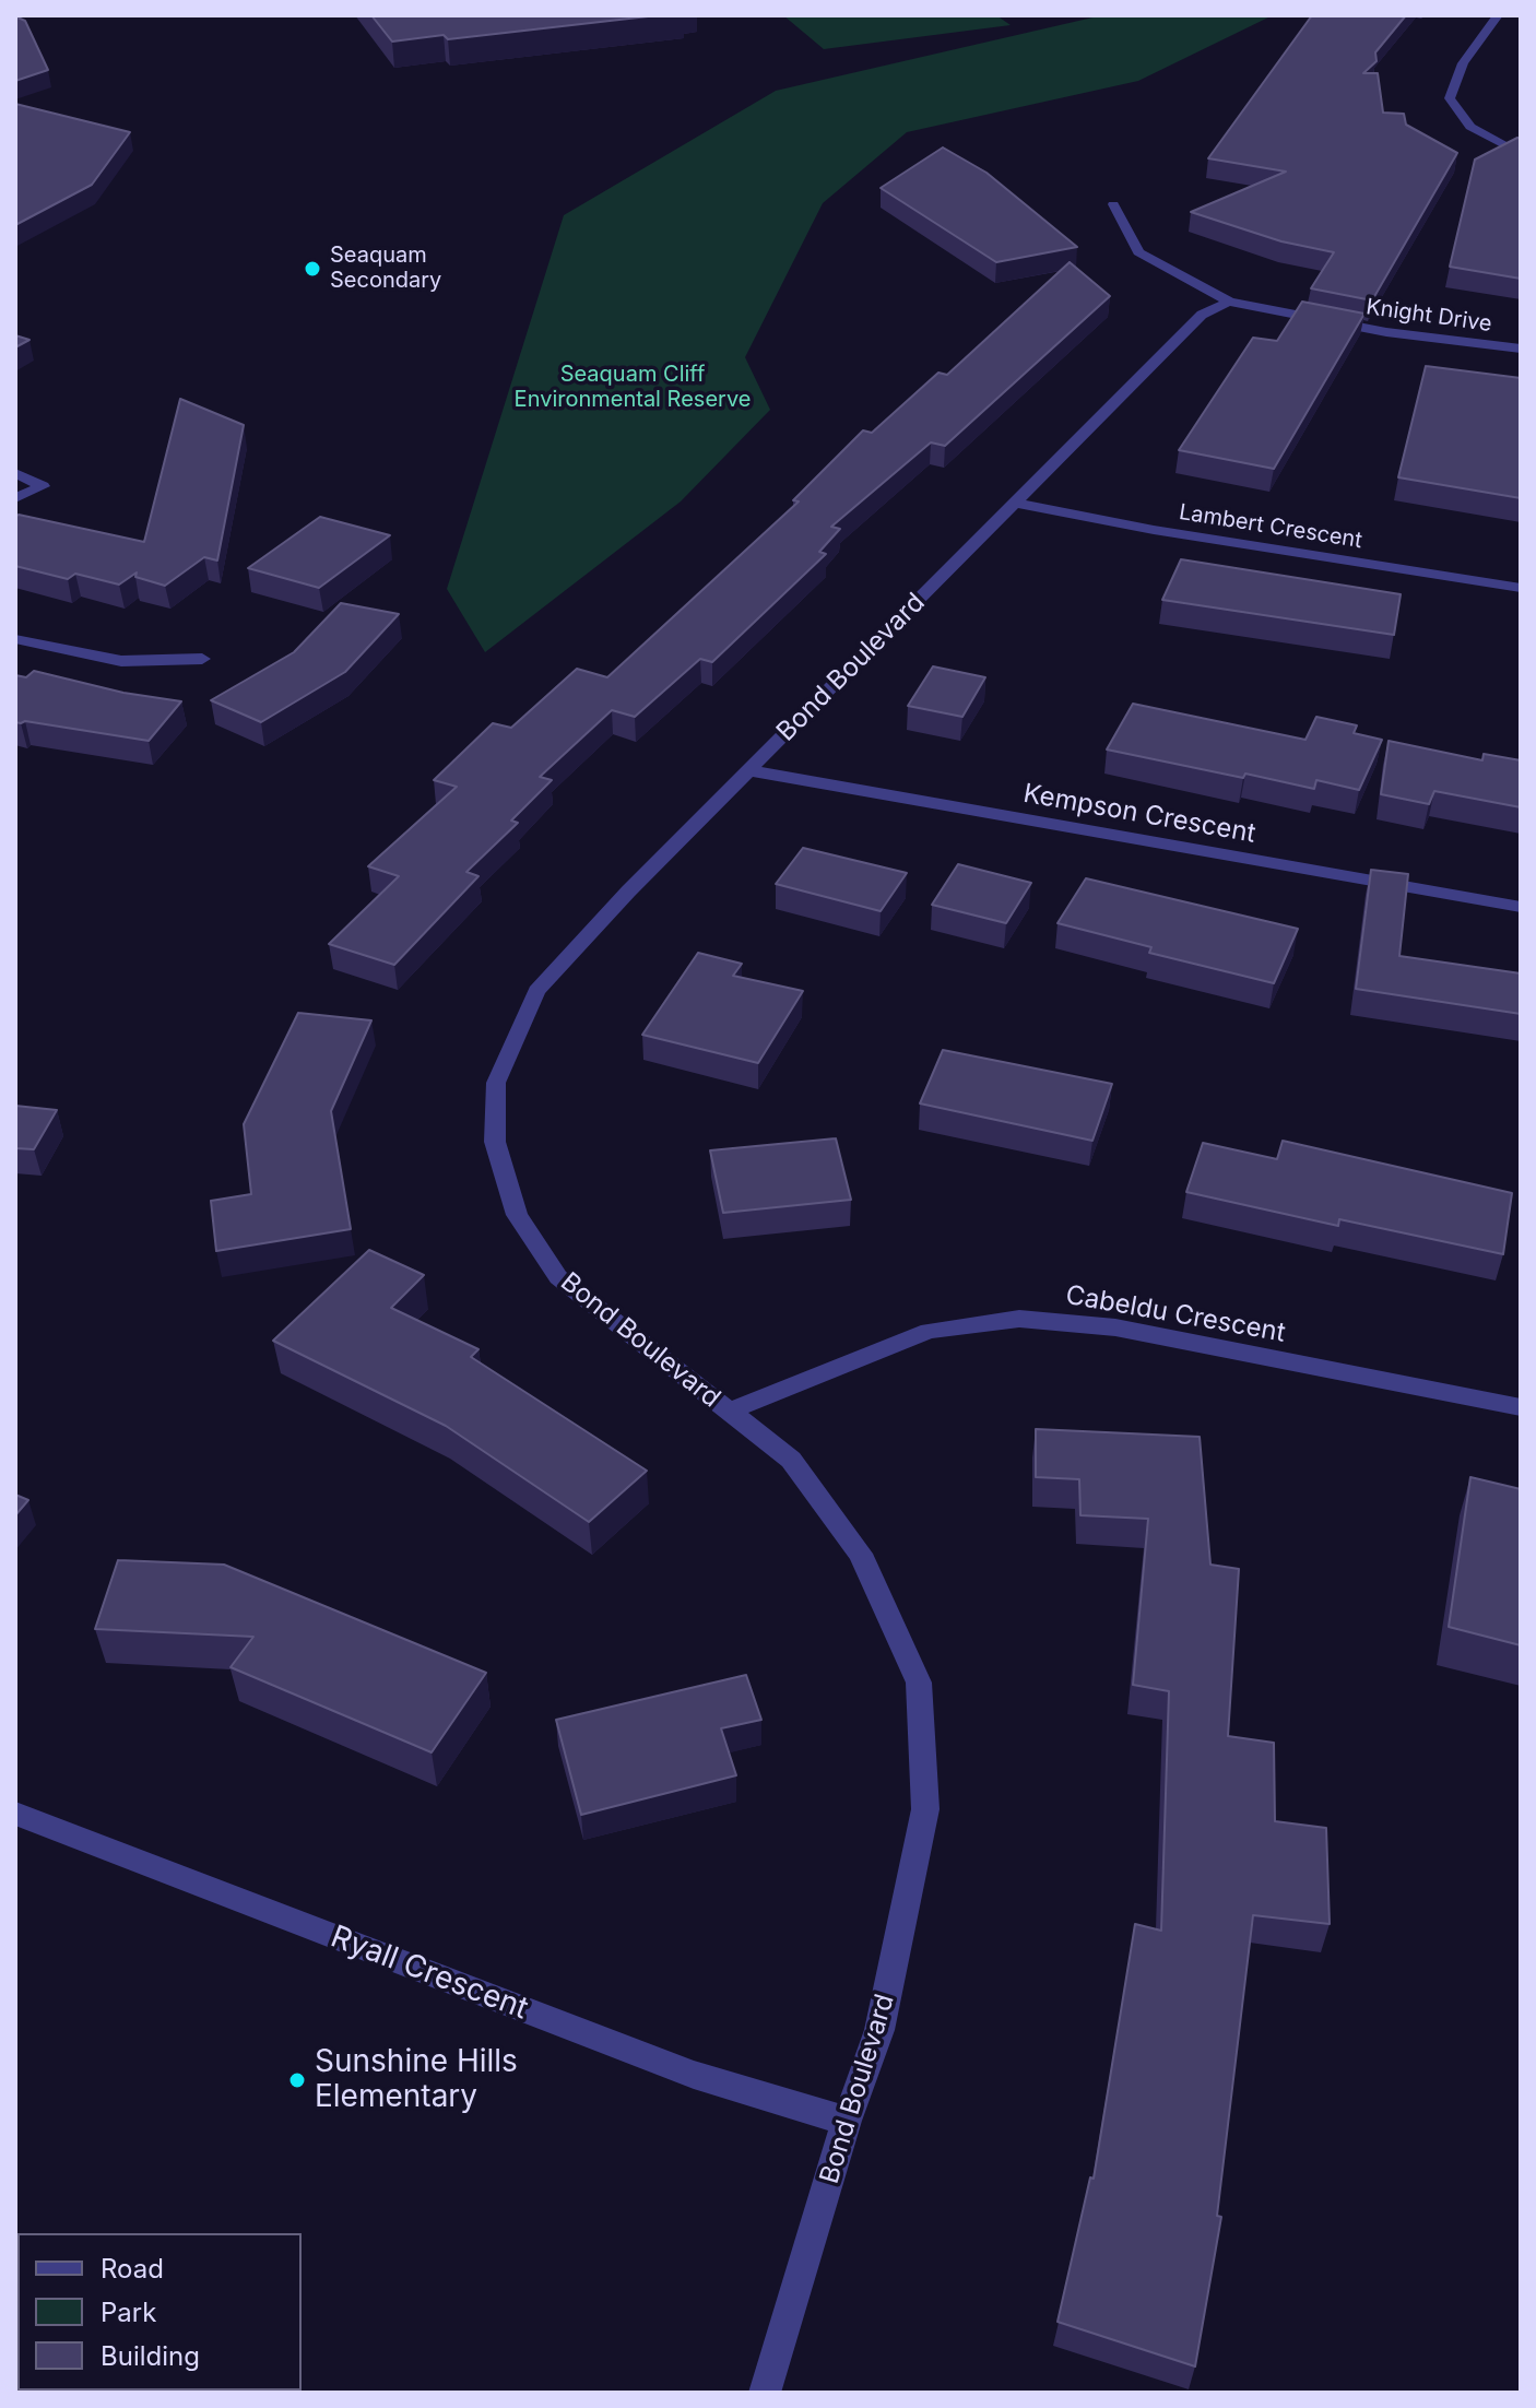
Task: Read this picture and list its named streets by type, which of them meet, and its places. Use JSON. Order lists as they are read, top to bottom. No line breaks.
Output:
{"streets":{"street":["Knight Drive","Lambert Crescent","Bond Boulevard","Kempson Crescent","Cabeldu Crescent","Ryall Crescent"]},"crossings":[["Knight Drive","Bond Boulevard"],["Lambert Crescent","Bond Boulevard"],["Bond Boulevard","Kempson Crescent"],["Bond Boulevard","Cabeldu Crescent"],["Bond Boulevard","Ryall Crescent"]],"parks":["Seaquam Cliff Environmental Reserve"],"places":["Seaquam Secondary","Sunshine Hills Elementary"],"legend":["Road","Park","Building"]}
